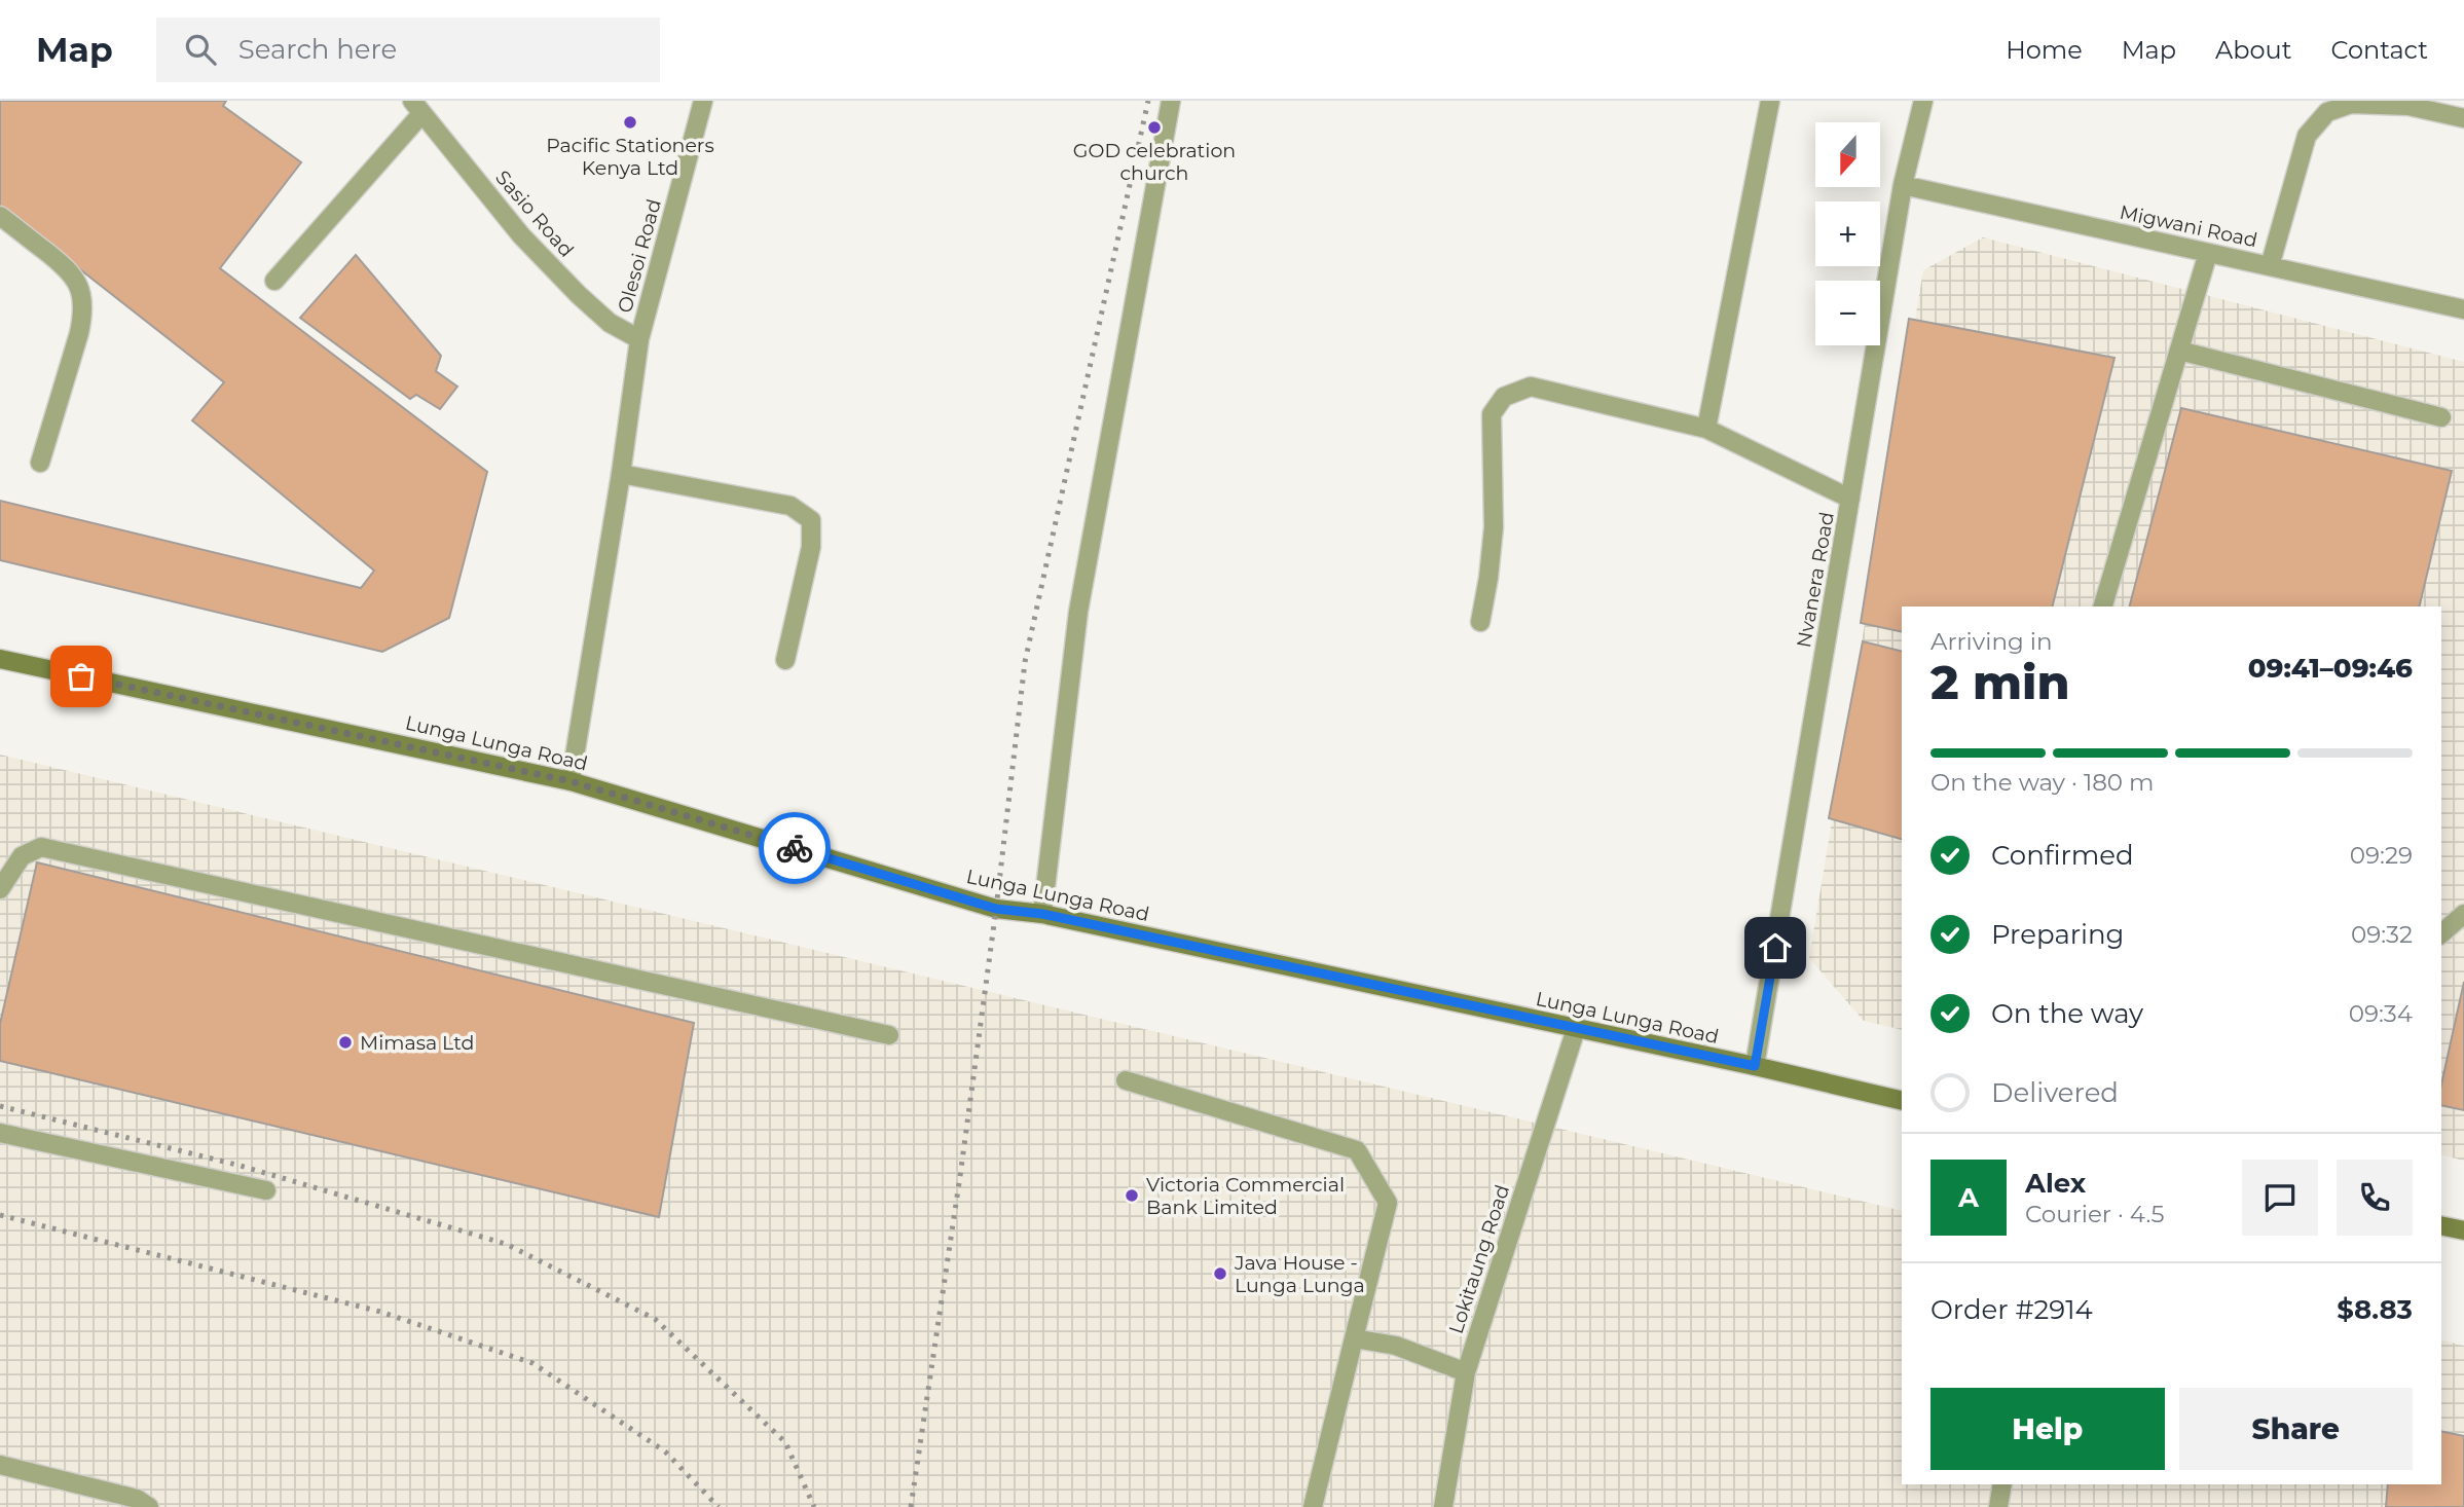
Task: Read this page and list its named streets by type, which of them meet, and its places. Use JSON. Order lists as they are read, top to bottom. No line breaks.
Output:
{"streets":{"main road":["Lunga Lunga Road"],"street":["Sasio Road","Migwani Road","Olesoi Road","Nvanera Road","Lokitaung Road"]},"crossings":[["Sasio Road","Olesoi Road"],["Migwani Road","Nvanera Road"],["Olesoi Road","Lunga Lunga Road"],["Nvanera Road","Lunga Lunga Road"],["Lunga Lunga Road","Lokitaung Road"]],"places":["Pacific Stationers Kenya Ltd","GOD celebration church","Mimasa Ltd","Victoria Commercial Bank Limited","Java House - Lunga Lunga"],"north":"bottom","page":{"header":"Map","search":"Search here","nav":["Home","Map","About","Contact"],"map_buttons":["+","−"],"heading":["2 min","Arriving in","09:41–09:46"],"panel":["Alex","Courier · 4.5","Order #2914","$8.83"],"bar":"On the way · 180 m","list":[["Confirmed","09:29"],["Preparing","09:32"],["On the way","09:34"],"Delivered"],"round":"A","buttons":["Help","Share"]}}
